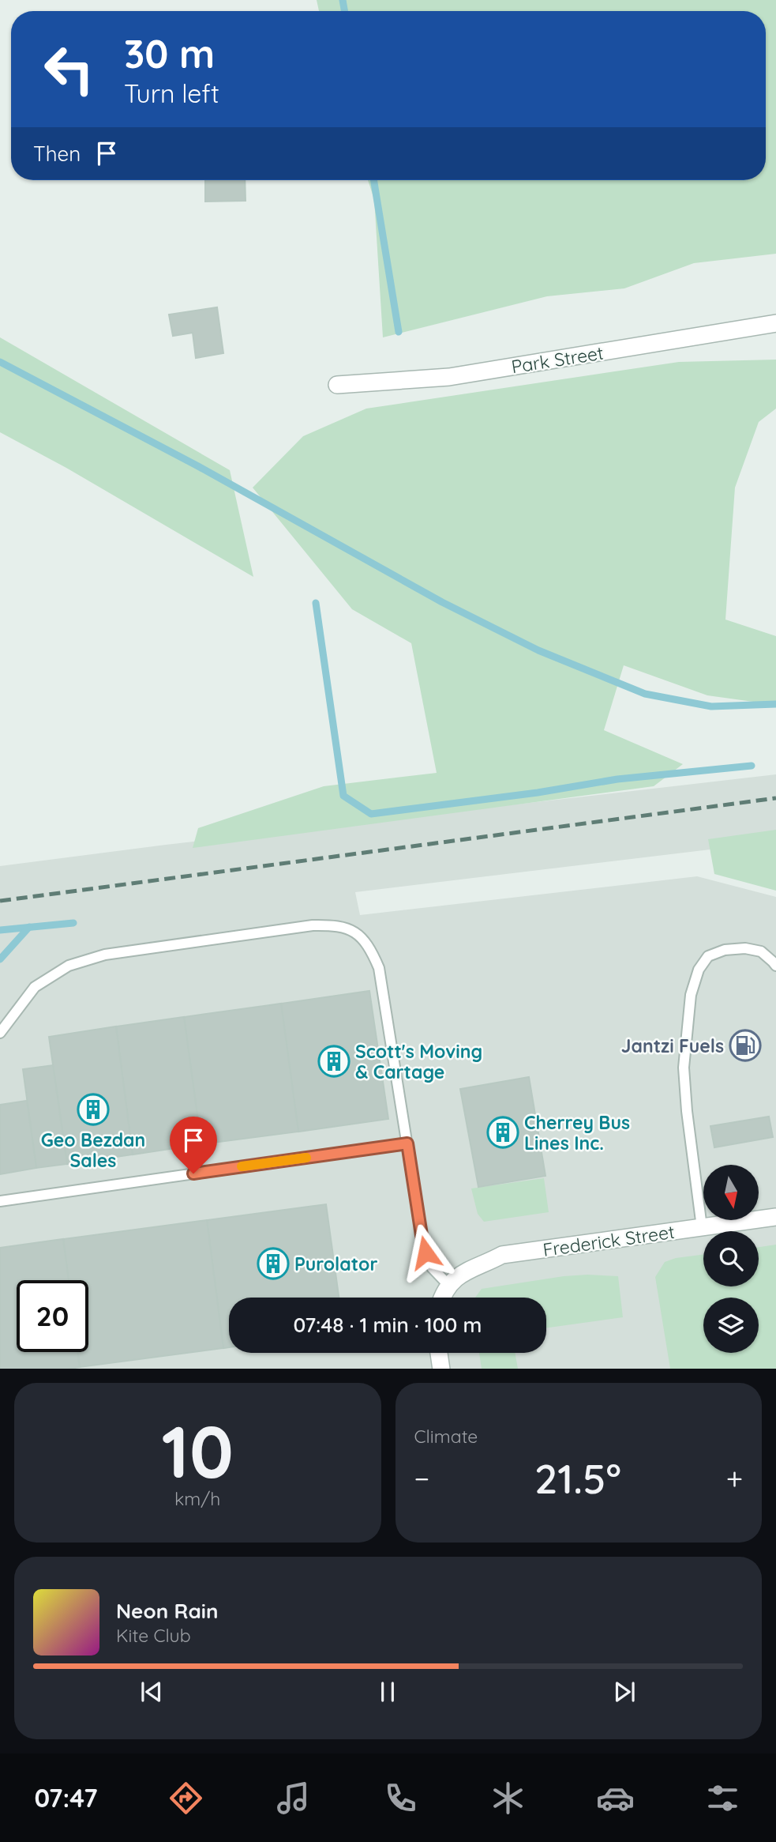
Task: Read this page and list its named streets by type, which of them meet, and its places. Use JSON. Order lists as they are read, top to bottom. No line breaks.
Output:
{"streets":{"street":["Park Street","Frederick Street"]},"places":{"fuel station":["Jantzi Fuels"],"building":["Scott's Moving & Cartage","Geo Bezdan Sales","Cherrey Bus Lines Inc.","Purolator"]},"north":"bottom","page":{"turn":["30 m","Turn left"],"then":"Then","limit":"20","trip":"07:48 · 1 min · 100 m","tile":[["10","km/h"],"Climate"],"heat":["−","21.5°","+"],"song":["Neon Rain","Kite Club"],"tabs":"07:47"}}
